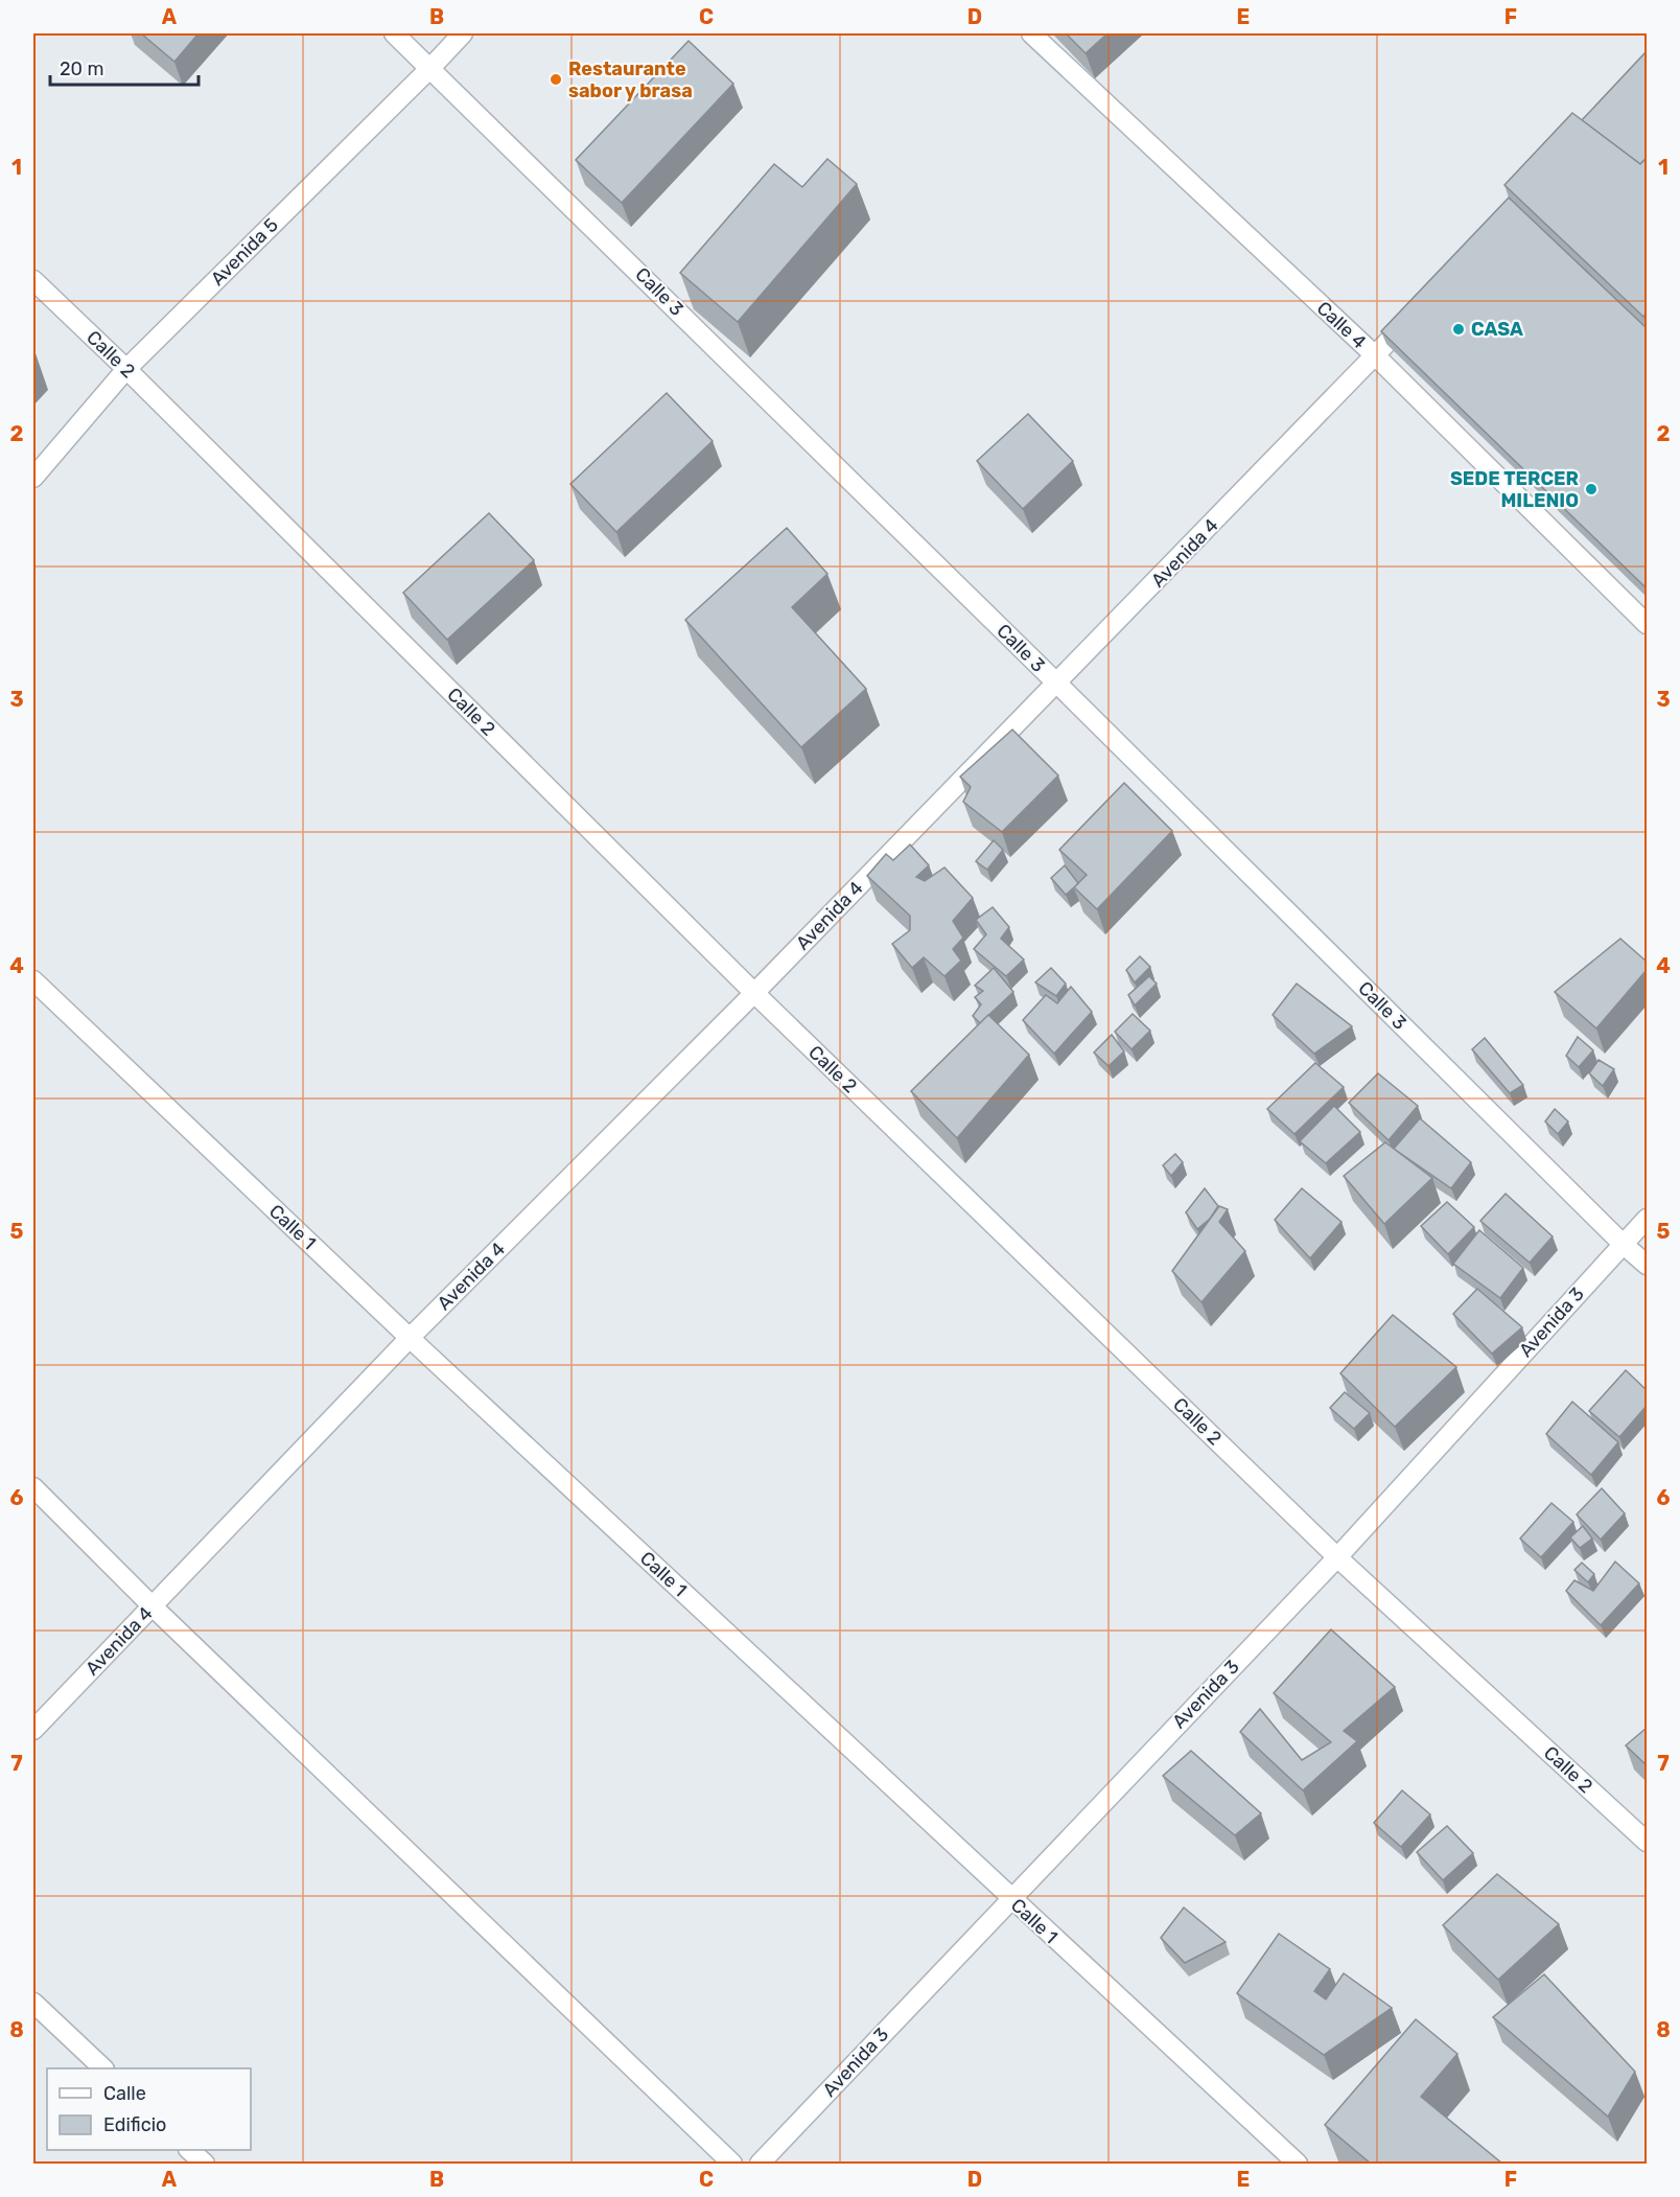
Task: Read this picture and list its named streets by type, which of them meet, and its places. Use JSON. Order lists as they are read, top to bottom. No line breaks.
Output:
{"streets":{"street":["Avenida 5","Calle 3","Calle 4","Calle 2","Avenida 4","Calle 1","Avenida 3"]},"crossings":[["Avenida 5","Calle 3"],["Avenida 5","Calle 2"],["Calle 3","Avenida 4"],["Calle 3","Avenida 3"],["Calle 4","Avenida 4"],["Calle 2","Avenida 4"],["Calle 2","Avenida 3"],["Avenida 4","Calle 1"],["Calle 1","Avenida 3"]],"places":["Restaurante sabor y brasa","CASA","SEDE TERCER MILENIO"],"legend":["Calle","Edificio"],"scale_bar":"20 m","grid":{"columns":["A","B","C","D","E","F"],"rows":["1","2","3","4","5","6","7","8"]}}
